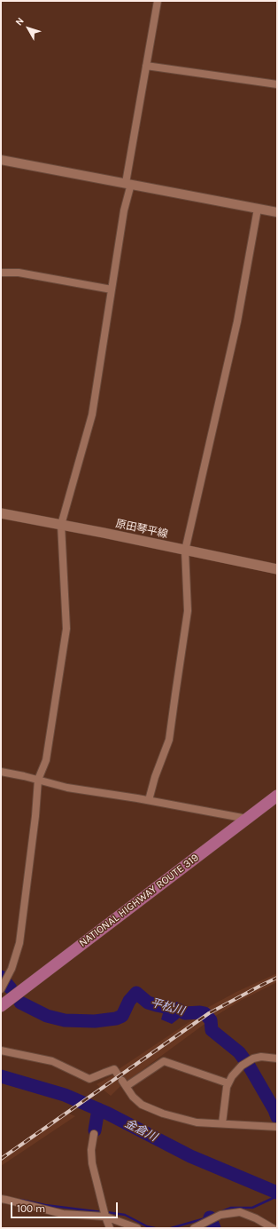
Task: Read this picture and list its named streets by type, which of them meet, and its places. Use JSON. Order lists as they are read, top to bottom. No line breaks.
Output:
{"streets":{"highway":["NATIONAL HIGHWAY ROUTE 319"],"main road":["原田琴平線"]},"water":["平松川","金倉川"],"scale_bar":"100 m","north":"top left"}
